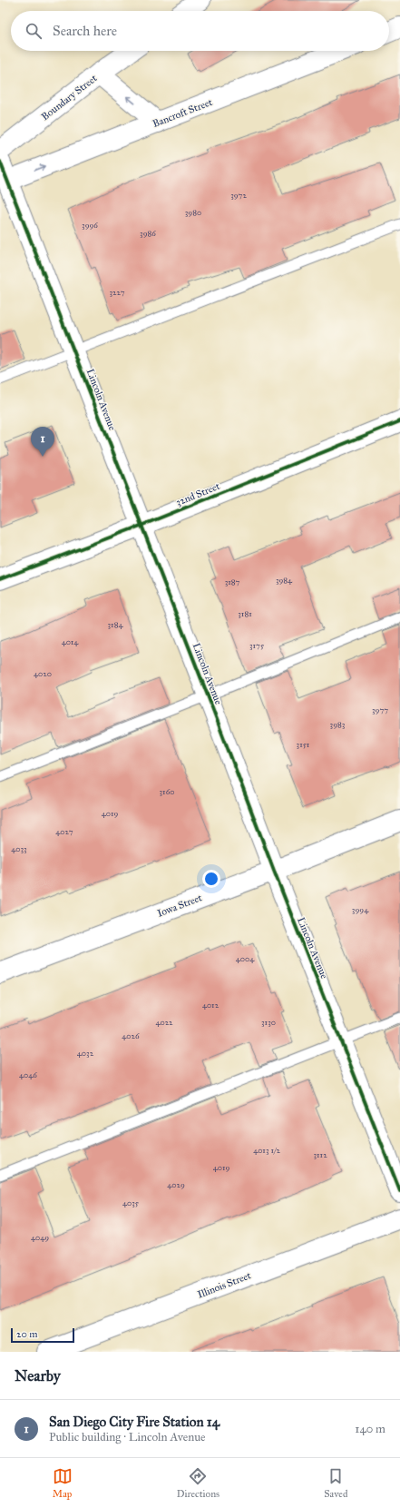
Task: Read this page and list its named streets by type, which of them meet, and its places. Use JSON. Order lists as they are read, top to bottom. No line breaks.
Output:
{"streets":{"street":["Boundary Street","Bancroft Street","Lincoln Avenue","32nd Street","Iowa Street","Illinois Street"]},"crossings":[["Bancroft Street","Lincoln Avenue"],["Lincoln Avenue","32nd Street"],["Lincoln Avenue","Iowa Street"]],"one_way":["Bancroft Street"],"house_numbers":["3972","3980","3996","3986","3227","3984","3187","3181","3184","4014","3175","4020","3977","3983","3151","3160","4019","4027","4033","3994","4004","4012","4022","3130","4026","4032","4046","4013 1/2","3112","4019","4029","4035","4049"],"scale_bar":"20 m","page":{"search":"Search here","pins":"1","scale":"20 m","heading":"Nearby","list":[{"mark":"1","name":"San Diego City Fire Station 14","note":"Public building · Lincoln Avenue","value":"140 m"}],"nav":["Map","Directions","Saved"]}}
